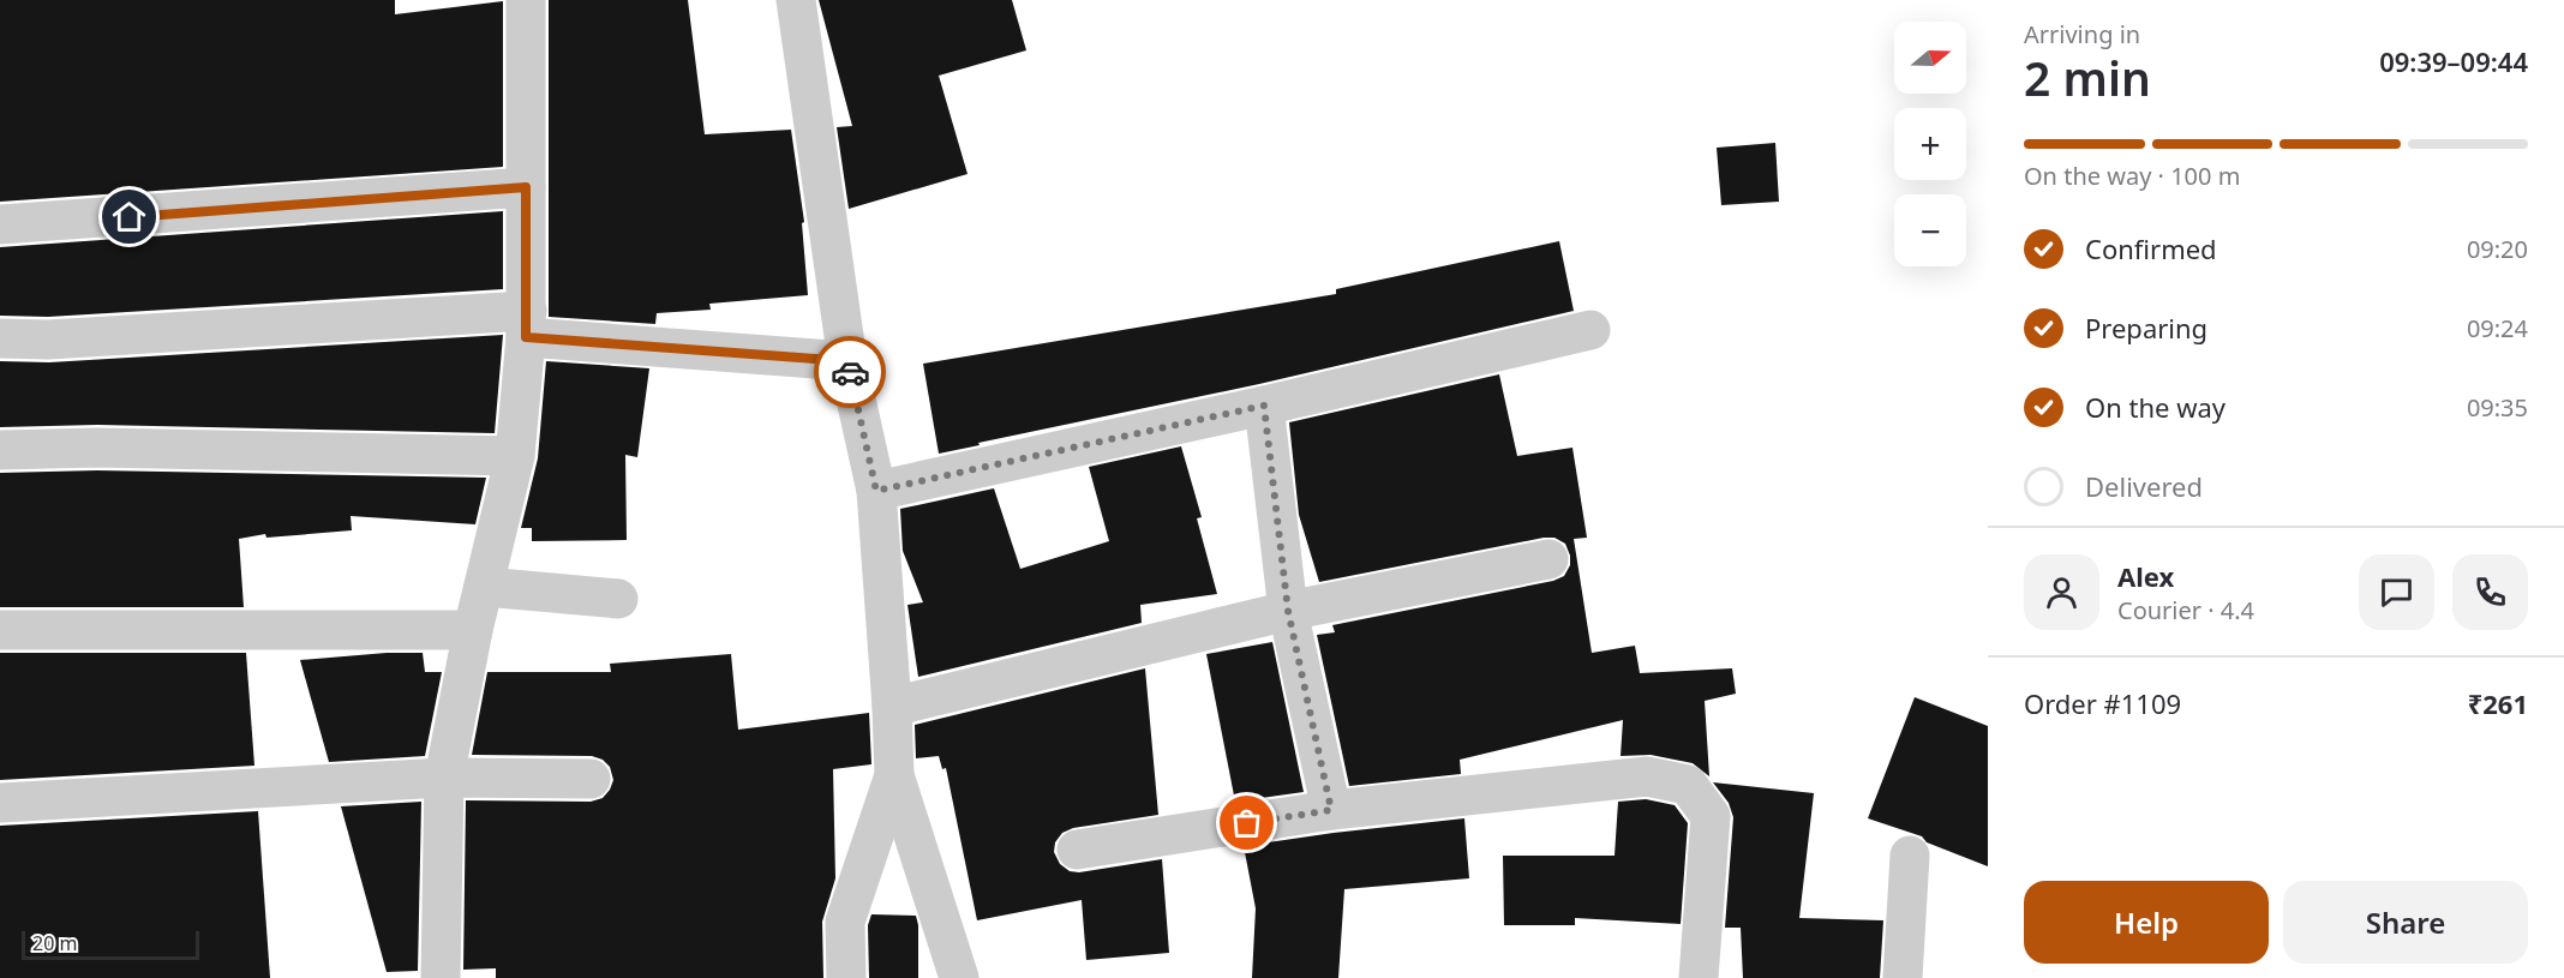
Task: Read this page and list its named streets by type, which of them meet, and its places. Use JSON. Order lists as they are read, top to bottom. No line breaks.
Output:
{"scale_bar":"20 m","north":"right","page":{"heading":["2 min","Arriving in","09:39–09:44"],"panel":["Alex","Courier · 4.4","Order #1109","₹261"],"map_buttons":["+","−"],"bar":"On the way · 100 m","list":[["Confirmed","09:20"],["Preparing","09:24"],["On the way","09:35"],"Delivered"],"buttons":["Help","Share"],"scale":"20 m"}}
